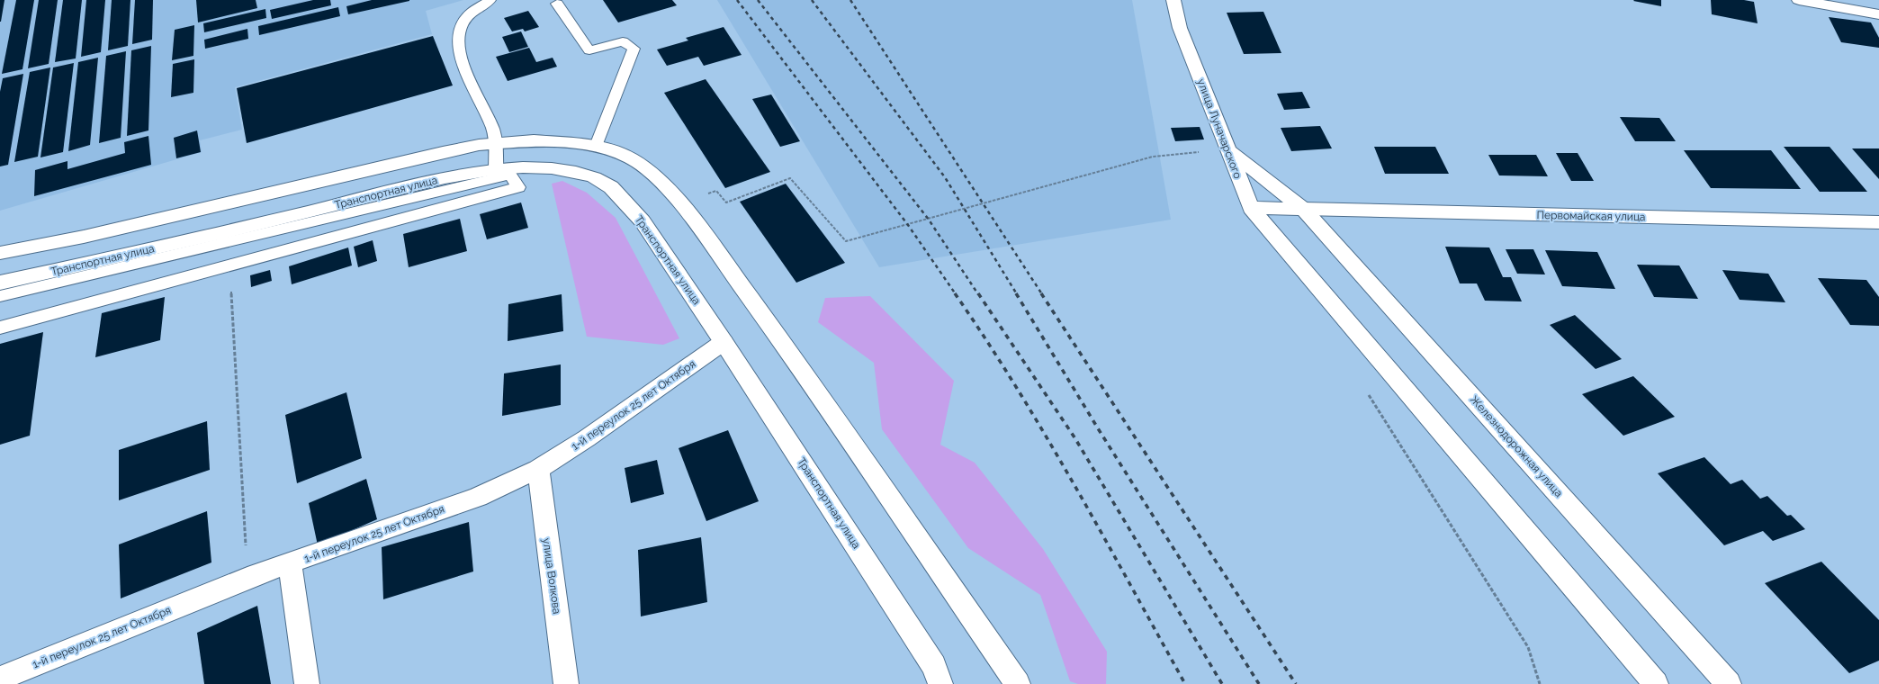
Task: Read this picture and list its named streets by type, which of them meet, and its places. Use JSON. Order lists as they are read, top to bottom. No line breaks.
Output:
{"streets":{"street":["улица Луначарского","Транспортная улица","Первомайская улица","1-й переулок 25 лет Октября","Железнодорожная улица","улица Волкова"]},"crossings":[["улица Луначарского","Железнодорожная улица"],["Транспортная улица","1-й переулок 25 лет Октября"],["Первомайская улица","Железнодорожная улица"],["1-й переулок 25 лет Октября","улица Волкова"]]}
